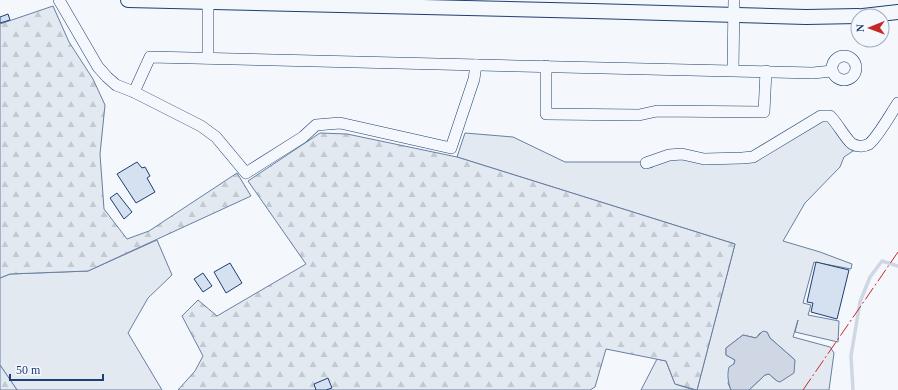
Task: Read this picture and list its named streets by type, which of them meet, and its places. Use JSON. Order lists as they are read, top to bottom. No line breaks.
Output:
{"scale_bar":"50 m","north":"left"}
